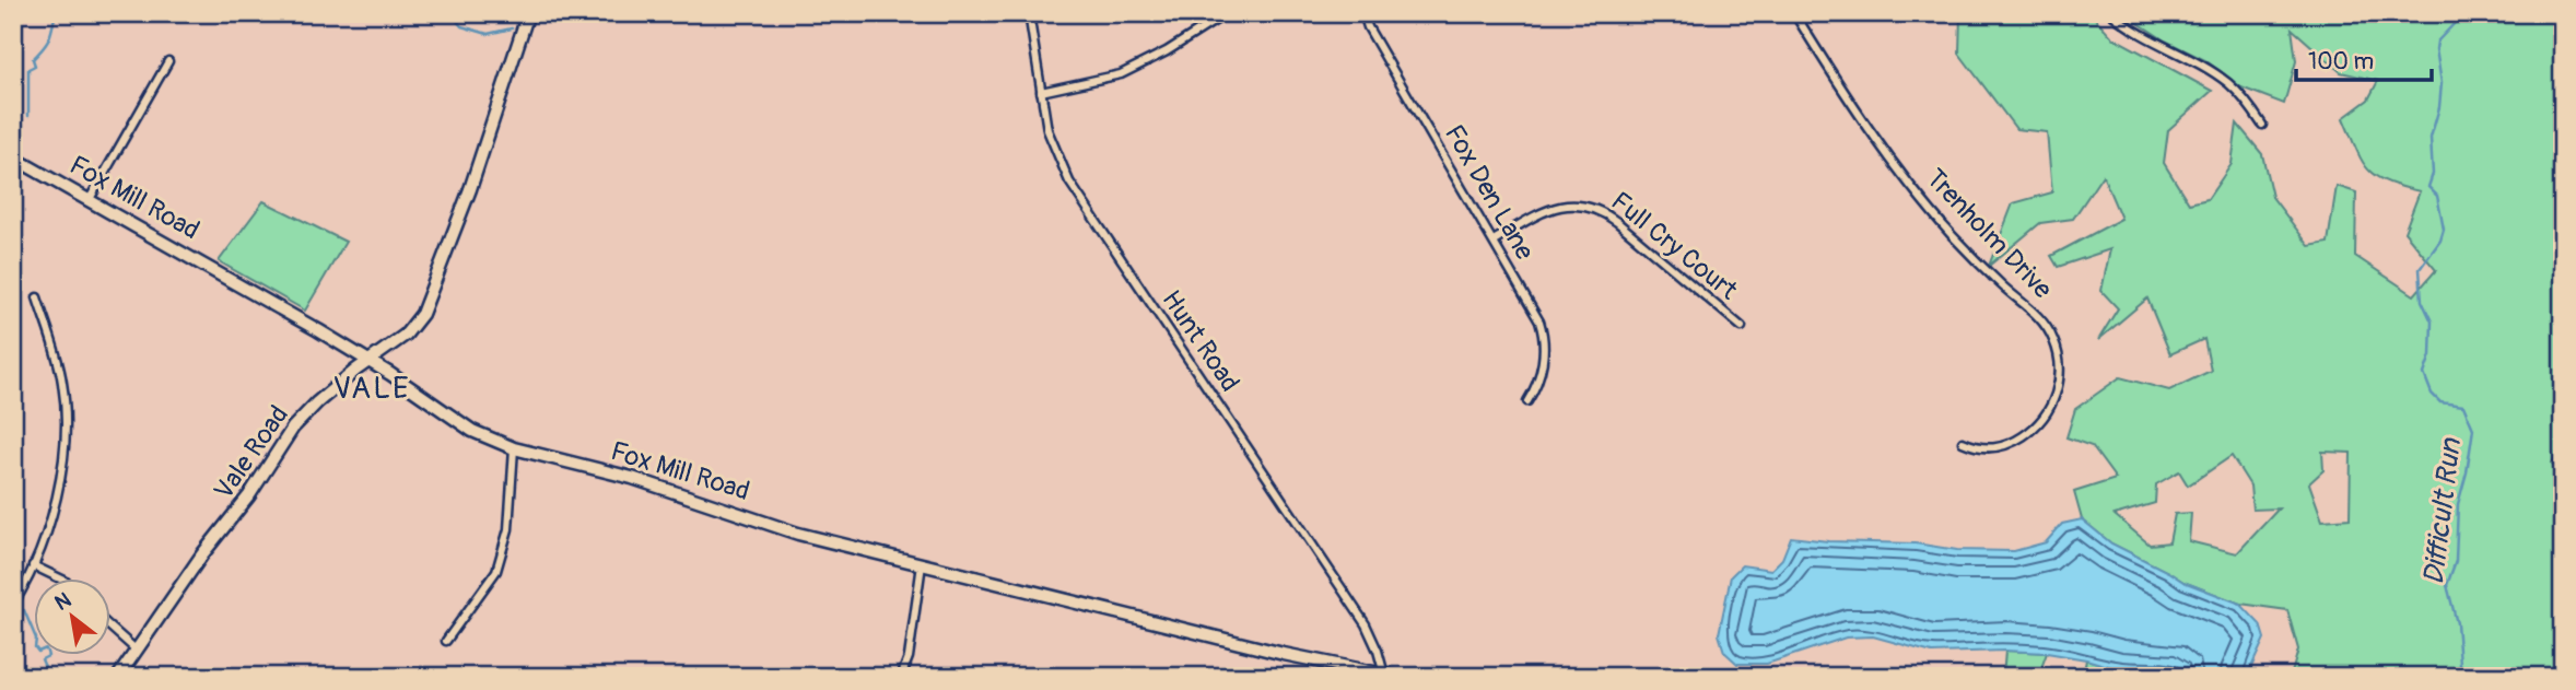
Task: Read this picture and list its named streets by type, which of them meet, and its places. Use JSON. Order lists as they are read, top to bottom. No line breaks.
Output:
{"streets":{"main road":["Fox Mill Road","Vale Road"],"street":["Fox Den Lane","Trenholm Drive","Full Cry Court","Hunt Road"]},"crossings":[["Fox Den Lane","Full Cry Court"],["Fox Mill Road","Hunt Road"],["Fox Mill Road","Vale Road"]],"districts":["VALE"],"water":["Difficult Run"],"scale_bar":"100 m","north":"top left"}
